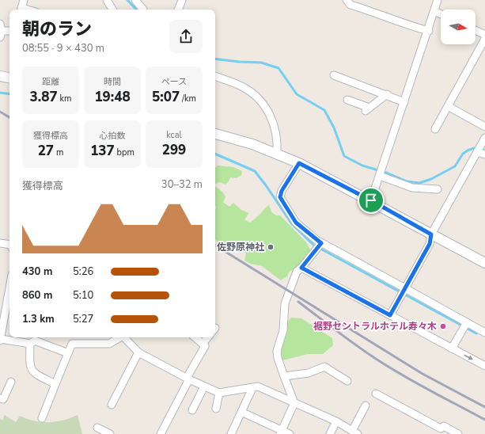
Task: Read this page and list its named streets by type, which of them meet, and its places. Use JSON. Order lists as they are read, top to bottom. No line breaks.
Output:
{"places":["佐野原神社","裾野セントラルホテル寿々木"],"north":"right","page":{"heading":["朝のラン","08:55 · 9 × 430 m"],"stats":[["距離","3.87 km"],["時間","19:48"],["ペース","5:07 /km"],["獲得標高","27 m"],["心拍数","137 bpm"],["kcal","299"]],"chart":["獲得標高","30–32 m"],"list":[{"name":"430 m","note":"5:26"},{"name":"860 m","note":"5:10"},{"name":"1.3 km","note":"5:27"}]}}
